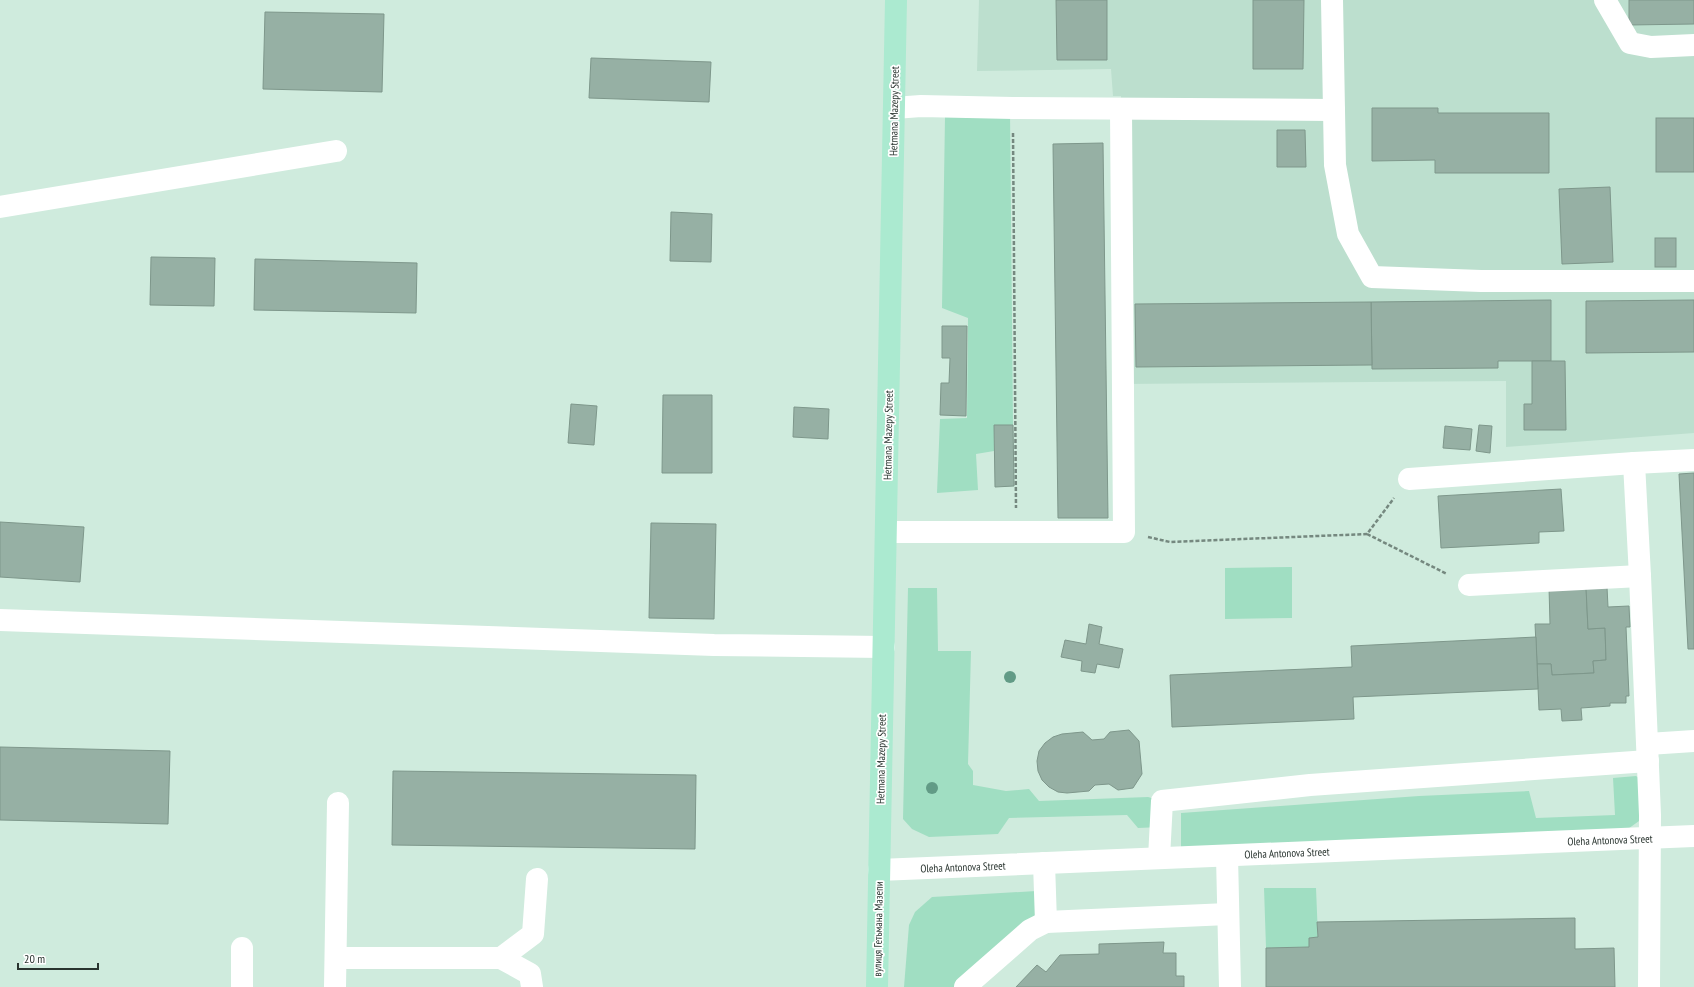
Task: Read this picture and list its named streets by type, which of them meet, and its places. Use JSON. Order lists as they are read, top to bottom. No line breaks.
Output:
{"streets":{"main road":["Hetmana Mazepy Street","вулиця Гетьмана Мазепи"],"street":["Oleha Antonova Street"]},"crossings":[["Hetmana Mazepy Street","Oleha Antonova Street"],["Hetmana Mazepy Street","вулиця Гетьмана Мазепи"],["Oleha Antonova Street","вулиця Гетьмана Мазепи"]],"scale_bar":"20 m"}
